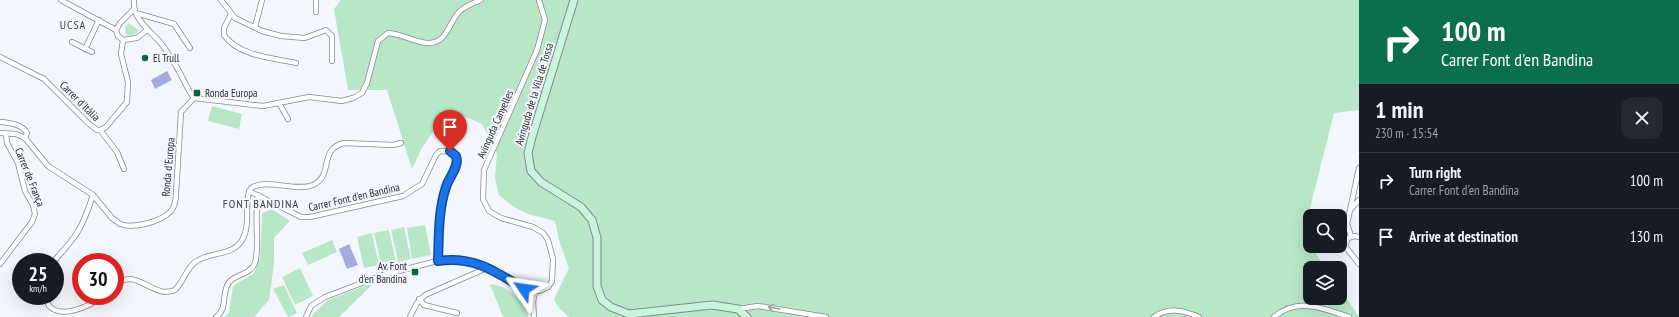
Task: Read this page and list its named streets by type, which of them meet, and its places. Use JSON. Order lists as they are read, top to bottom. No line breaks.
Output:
{"streets":{"main road":["Avinguda de la Vila de Tossa"],"street":["Carrer d'Itàlia","Avinguda Canyelles","Ronda d'Europa","Carrer de França","Carrer Font d'en Bandina"]},"districts":["UCSA","FONT BANDINA"],"places":{"other":["El Trull"],"transit":["Ronda Europa","Av. Font d'en Bandina"]},"page":{"turn":["100 m","Carrer Font d'en Bandina"],"heading":["1 min","230 m · 15:54"],"list":[{"name":"Turn right","note":"Carrer Font d'en Bandina","value":"100 m"},{"name":"Arrive at destination","value":"130 m"}],"speed":"25 km/h","limit":"30"}}
